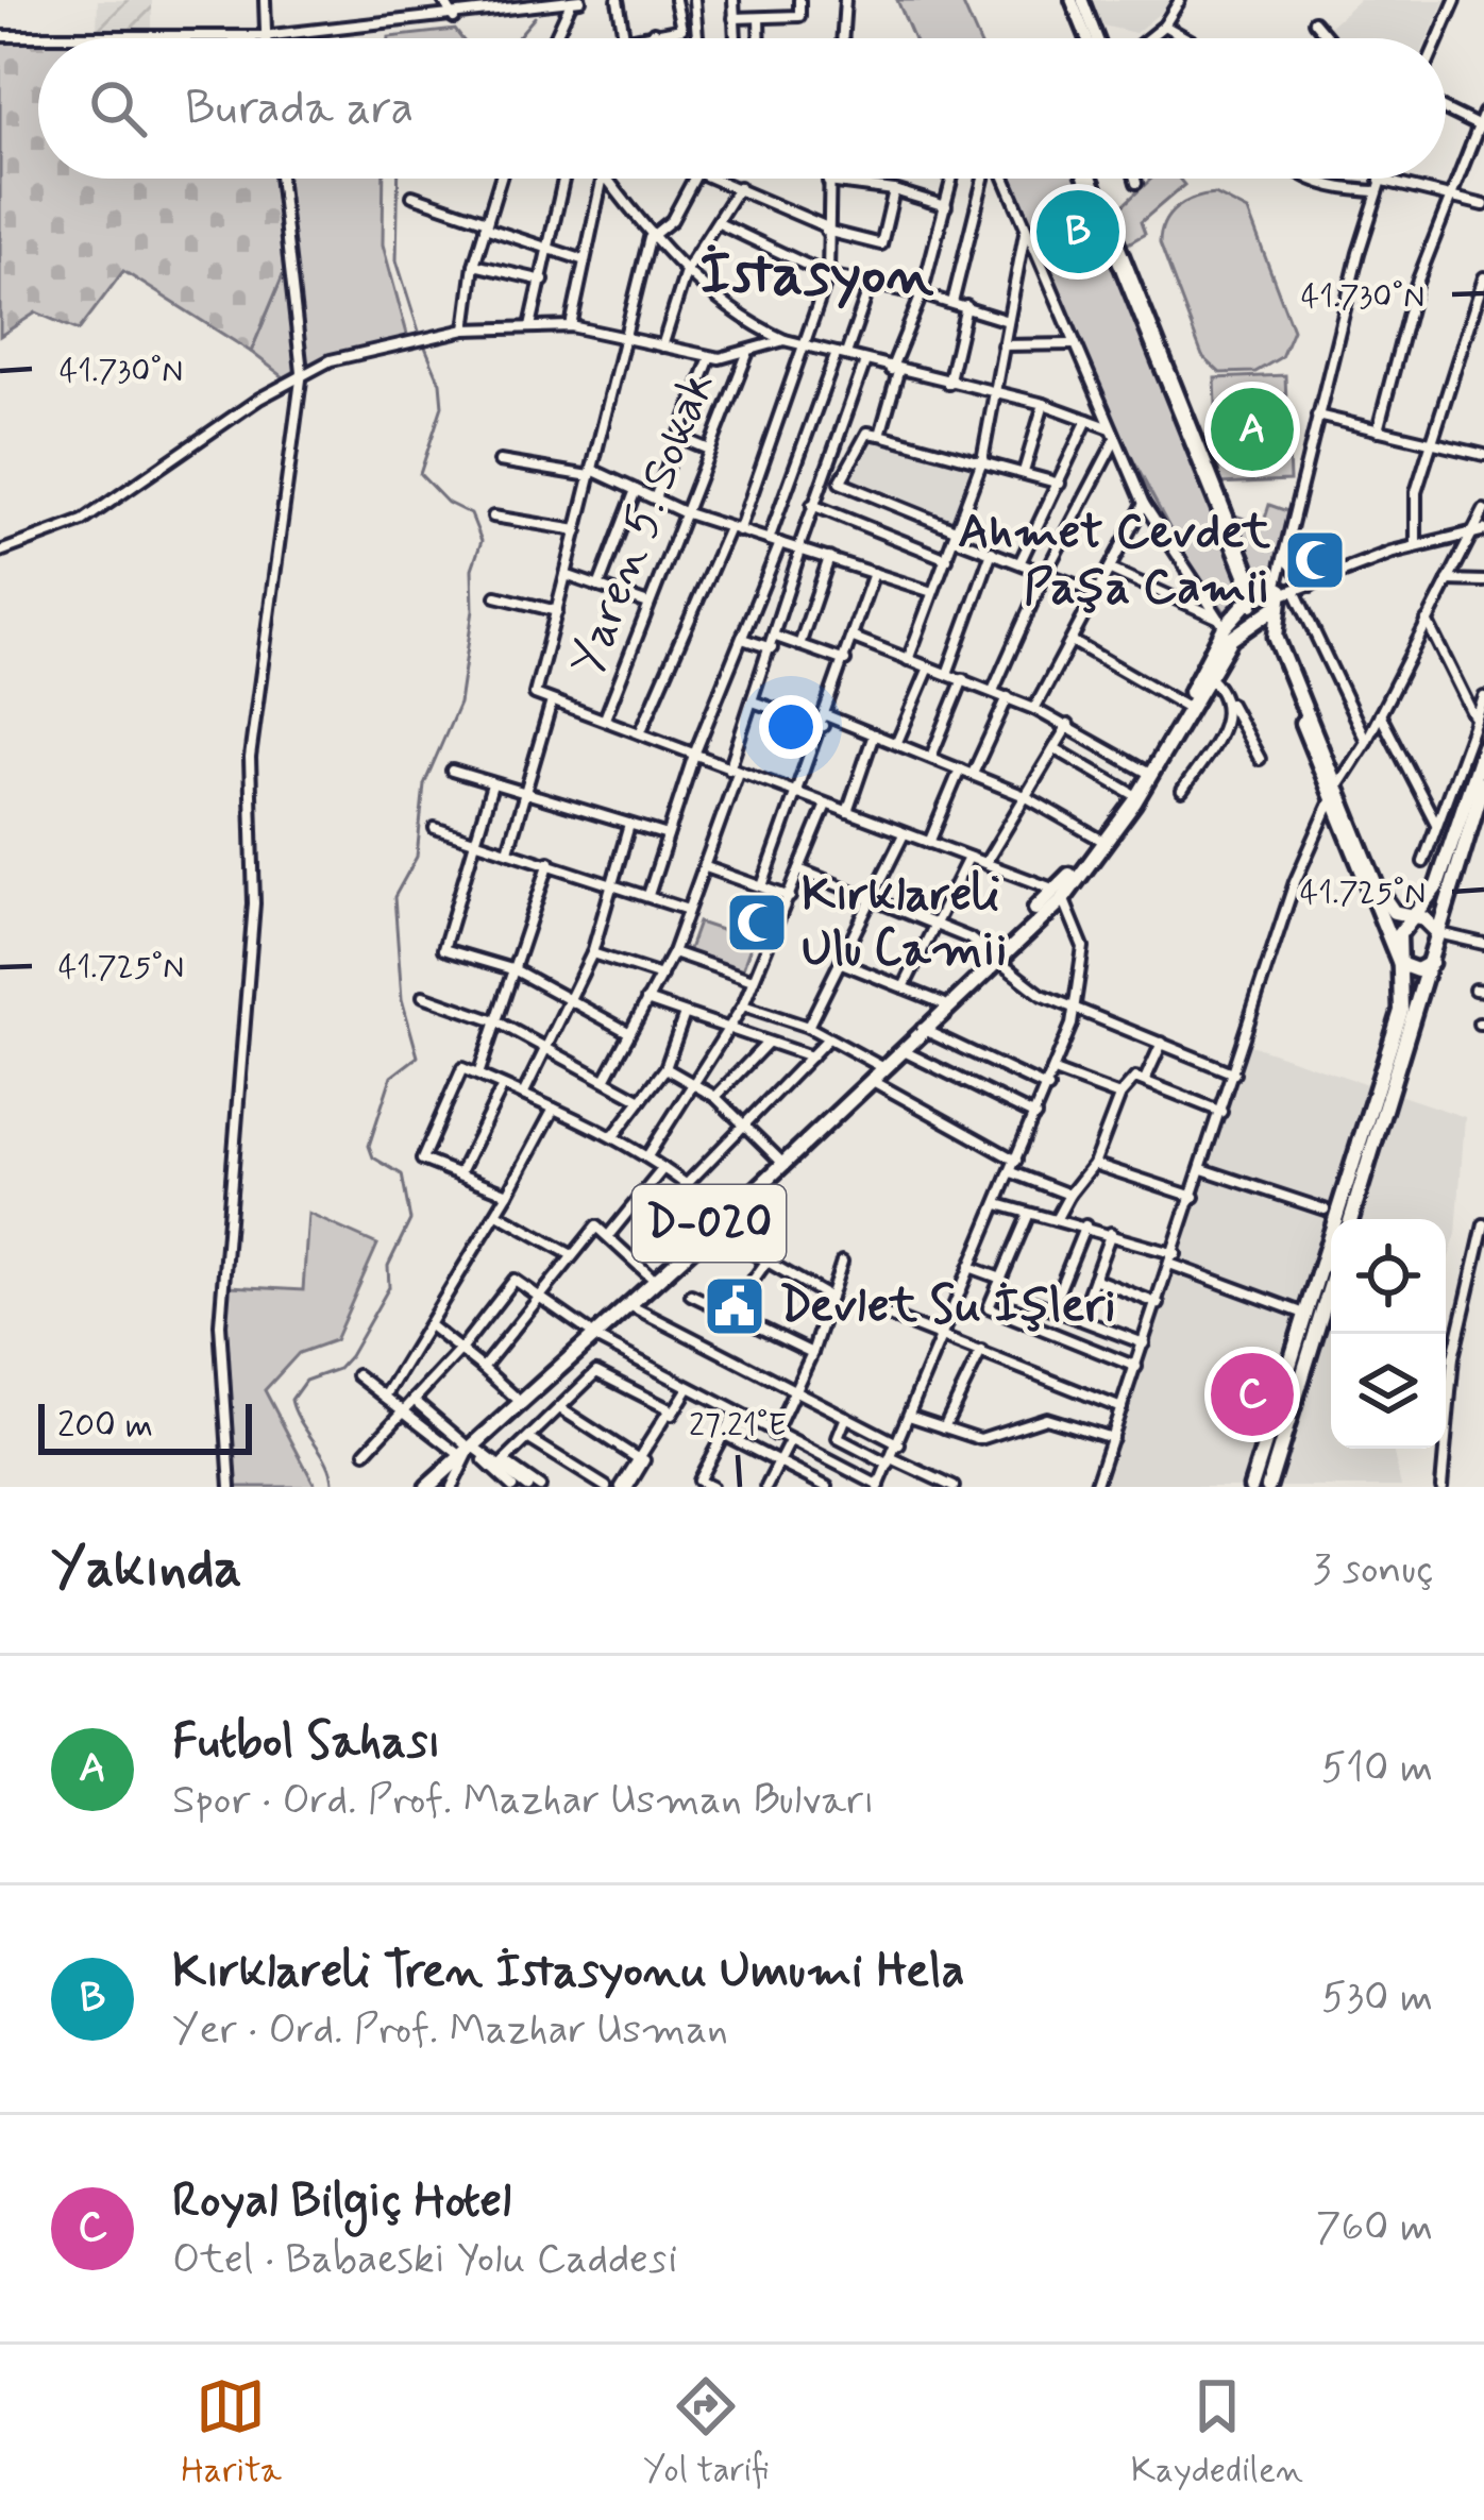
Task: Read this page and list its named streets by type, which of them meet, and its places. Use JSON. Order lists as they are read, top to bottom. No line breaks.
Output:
{"streets":{"highway":["D-020"],"street":["Yaren 5. Sokak"]},"districts":["İstasyon"],"places":{"mosque":["Ahmet Cevdet Paşa Camii","Kırklareli Ulu Camii"],"public building":["Devlet Su İşleri"]},"scale_bar":"200 m","page":{"search":"Burada ara","pins":["B","A","C"],"scale":"200 m","heading":["Yakında","3 sonuç"],"list":[{"mark":"A","name":"Futbol Sahası","note":"Spor · Ord. Prof. Mazhar Usman Bulvarı","value":"510 m"},{"mark":"B","name":"Kırklareli Tren İstasyonu Umumi Hela","note":"Yer · Ord. Prof. Mazhar Usman","value":"530 m"},{"mark":"C","name":"Royal Bilgiç Hotel","note":"Otel · Babaeski Yolu Caddesi","value":"760 m"}],"nav":["Harita","Yol tarifi","Kaydedilen"]},"coordinates":["41.730°N","41.725°N","27.21°E"]}
